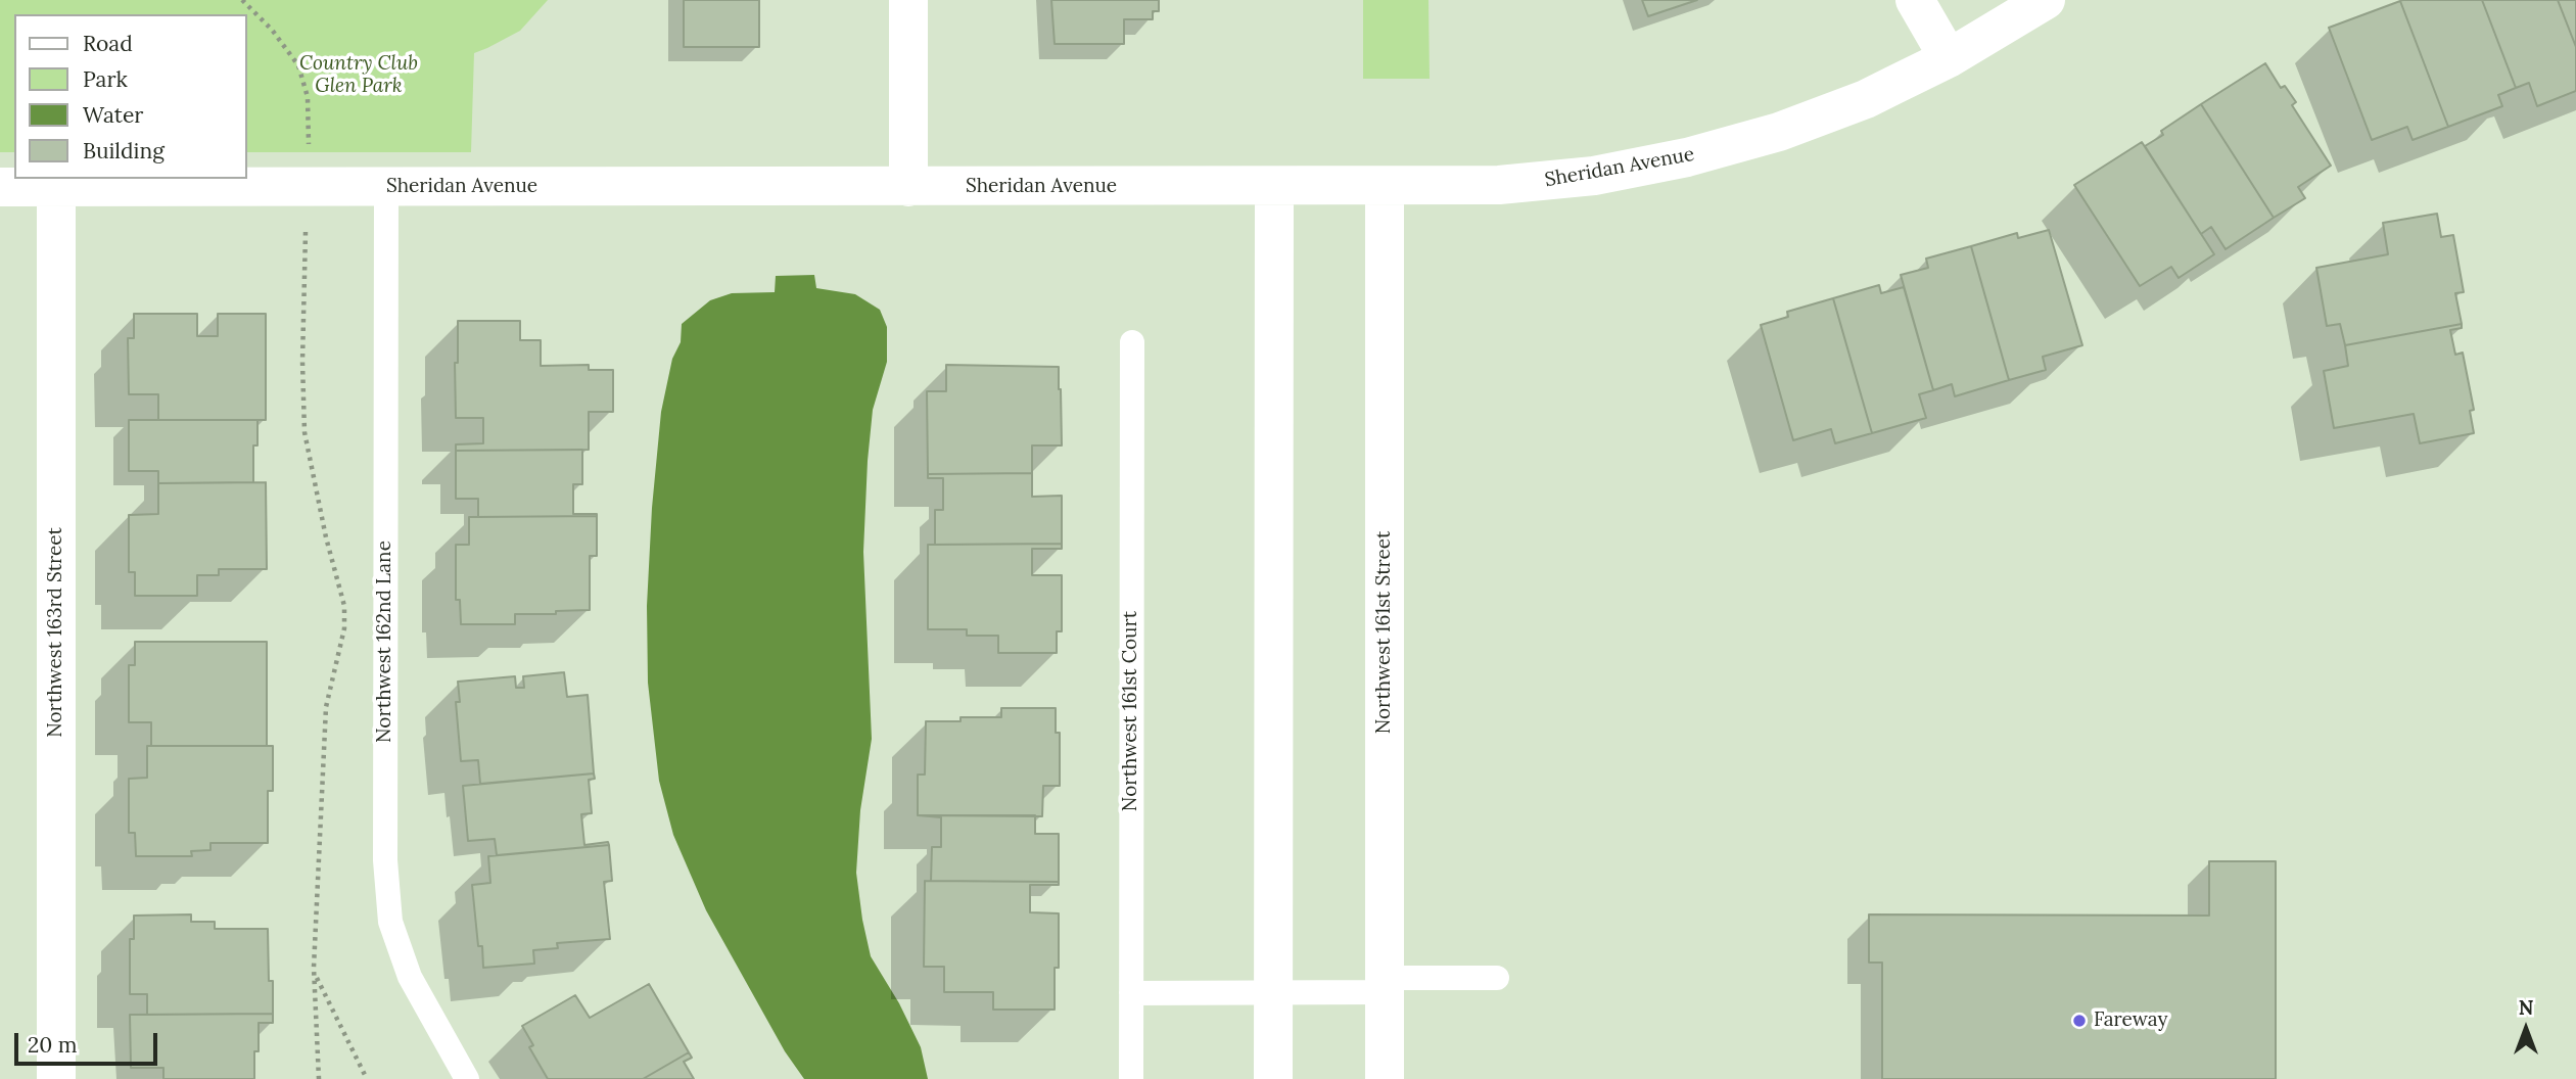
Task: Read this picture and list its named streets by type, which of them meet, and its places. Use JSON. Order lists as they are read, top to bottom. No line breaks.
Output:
{"streets":{"street":["Sheridan Avenue","Northwest 163rd Street","Northwest 161st Street"],"lane":["Northwest 162nd Lane","Northwest 161st Court"]},"crossings":[["Sheridan Avenue","Northwest 163rd Street"],["Sheridan Avenue","Northwest 161st Street"],["Sheridan Avenue","Northwest 162nd Lane"]],"parks":["Country Club Glen Park"],"places":["Fareway"],"legend":["Road","Park","Water","Building"],"scale_bar":"20 m","north":"top"}
